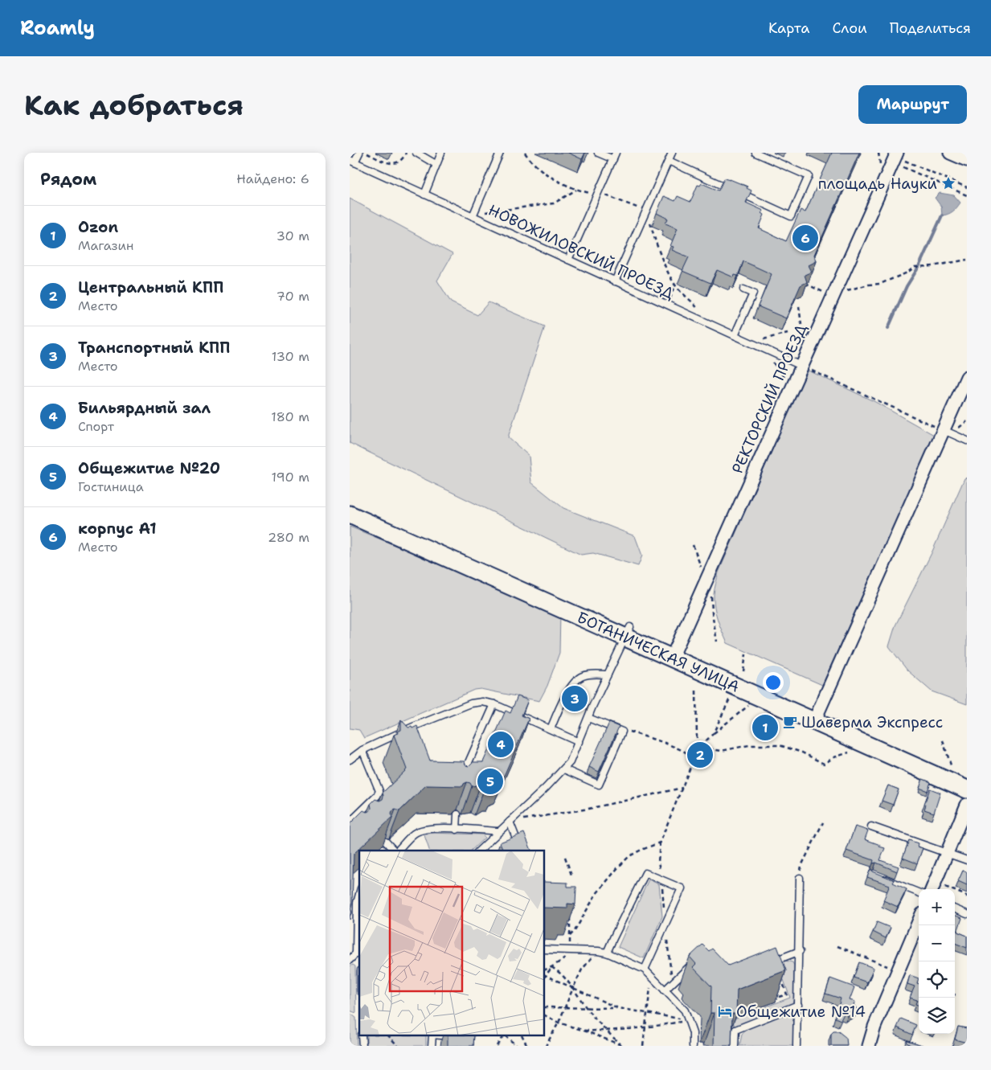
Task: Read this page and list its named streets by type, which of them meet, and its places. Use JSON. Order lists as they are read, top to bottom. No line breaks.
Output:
{"streets":{"street":["РЕКТОРСКИЙ ПРОЕЗД","БОТАНИЧЕСКАЯ УЛИЦА"],"lane":["НОВОЖИЛОВСКИЙ ПРОЕЗД"]},"crossings":[["НОВОЖИЛОВСКИЙ ПРОЕЗД","РЕКТОРСКИЙ ПРОЕЗД"],["РЕКТОРСКИЙ ПРОЕЗД","БОТАНИЧЕСКАЯ УЛИЦА"]],"places":{"place":["площадь Науки"],"cafe":["Шаверма Экспресс"],"hotel":["Общежитие №14"]},"page":{"header":"Roamly","nav":["Карта","Слои","Поделиться"],"buttons":"Маршрут","title":"Как добраться","heading":["Рядом","Найдено: 6"],"list":[{"mark":"1","name":"Ozon","note":"Магазин","value":"30 m"},{"mark":"2","name":"Центральный КПП","note":"Место","value":"70 m"},{"mark":"3","name":"Транспортный КПП","note":"Место","value":"130 m"},{"mark":"4","name":"Бильярдный зал","note":"Спорт","value":"180 m"},{"mark":"5","name":"Общежитие №20","note":"Гостиница","value":"190 m"},{"mark":"6","name":"корпус А1","note":"Место","value":"280 m"}],"pins":["6","3","1","4","2","5"],"map_buttons":["+","−"]}}
